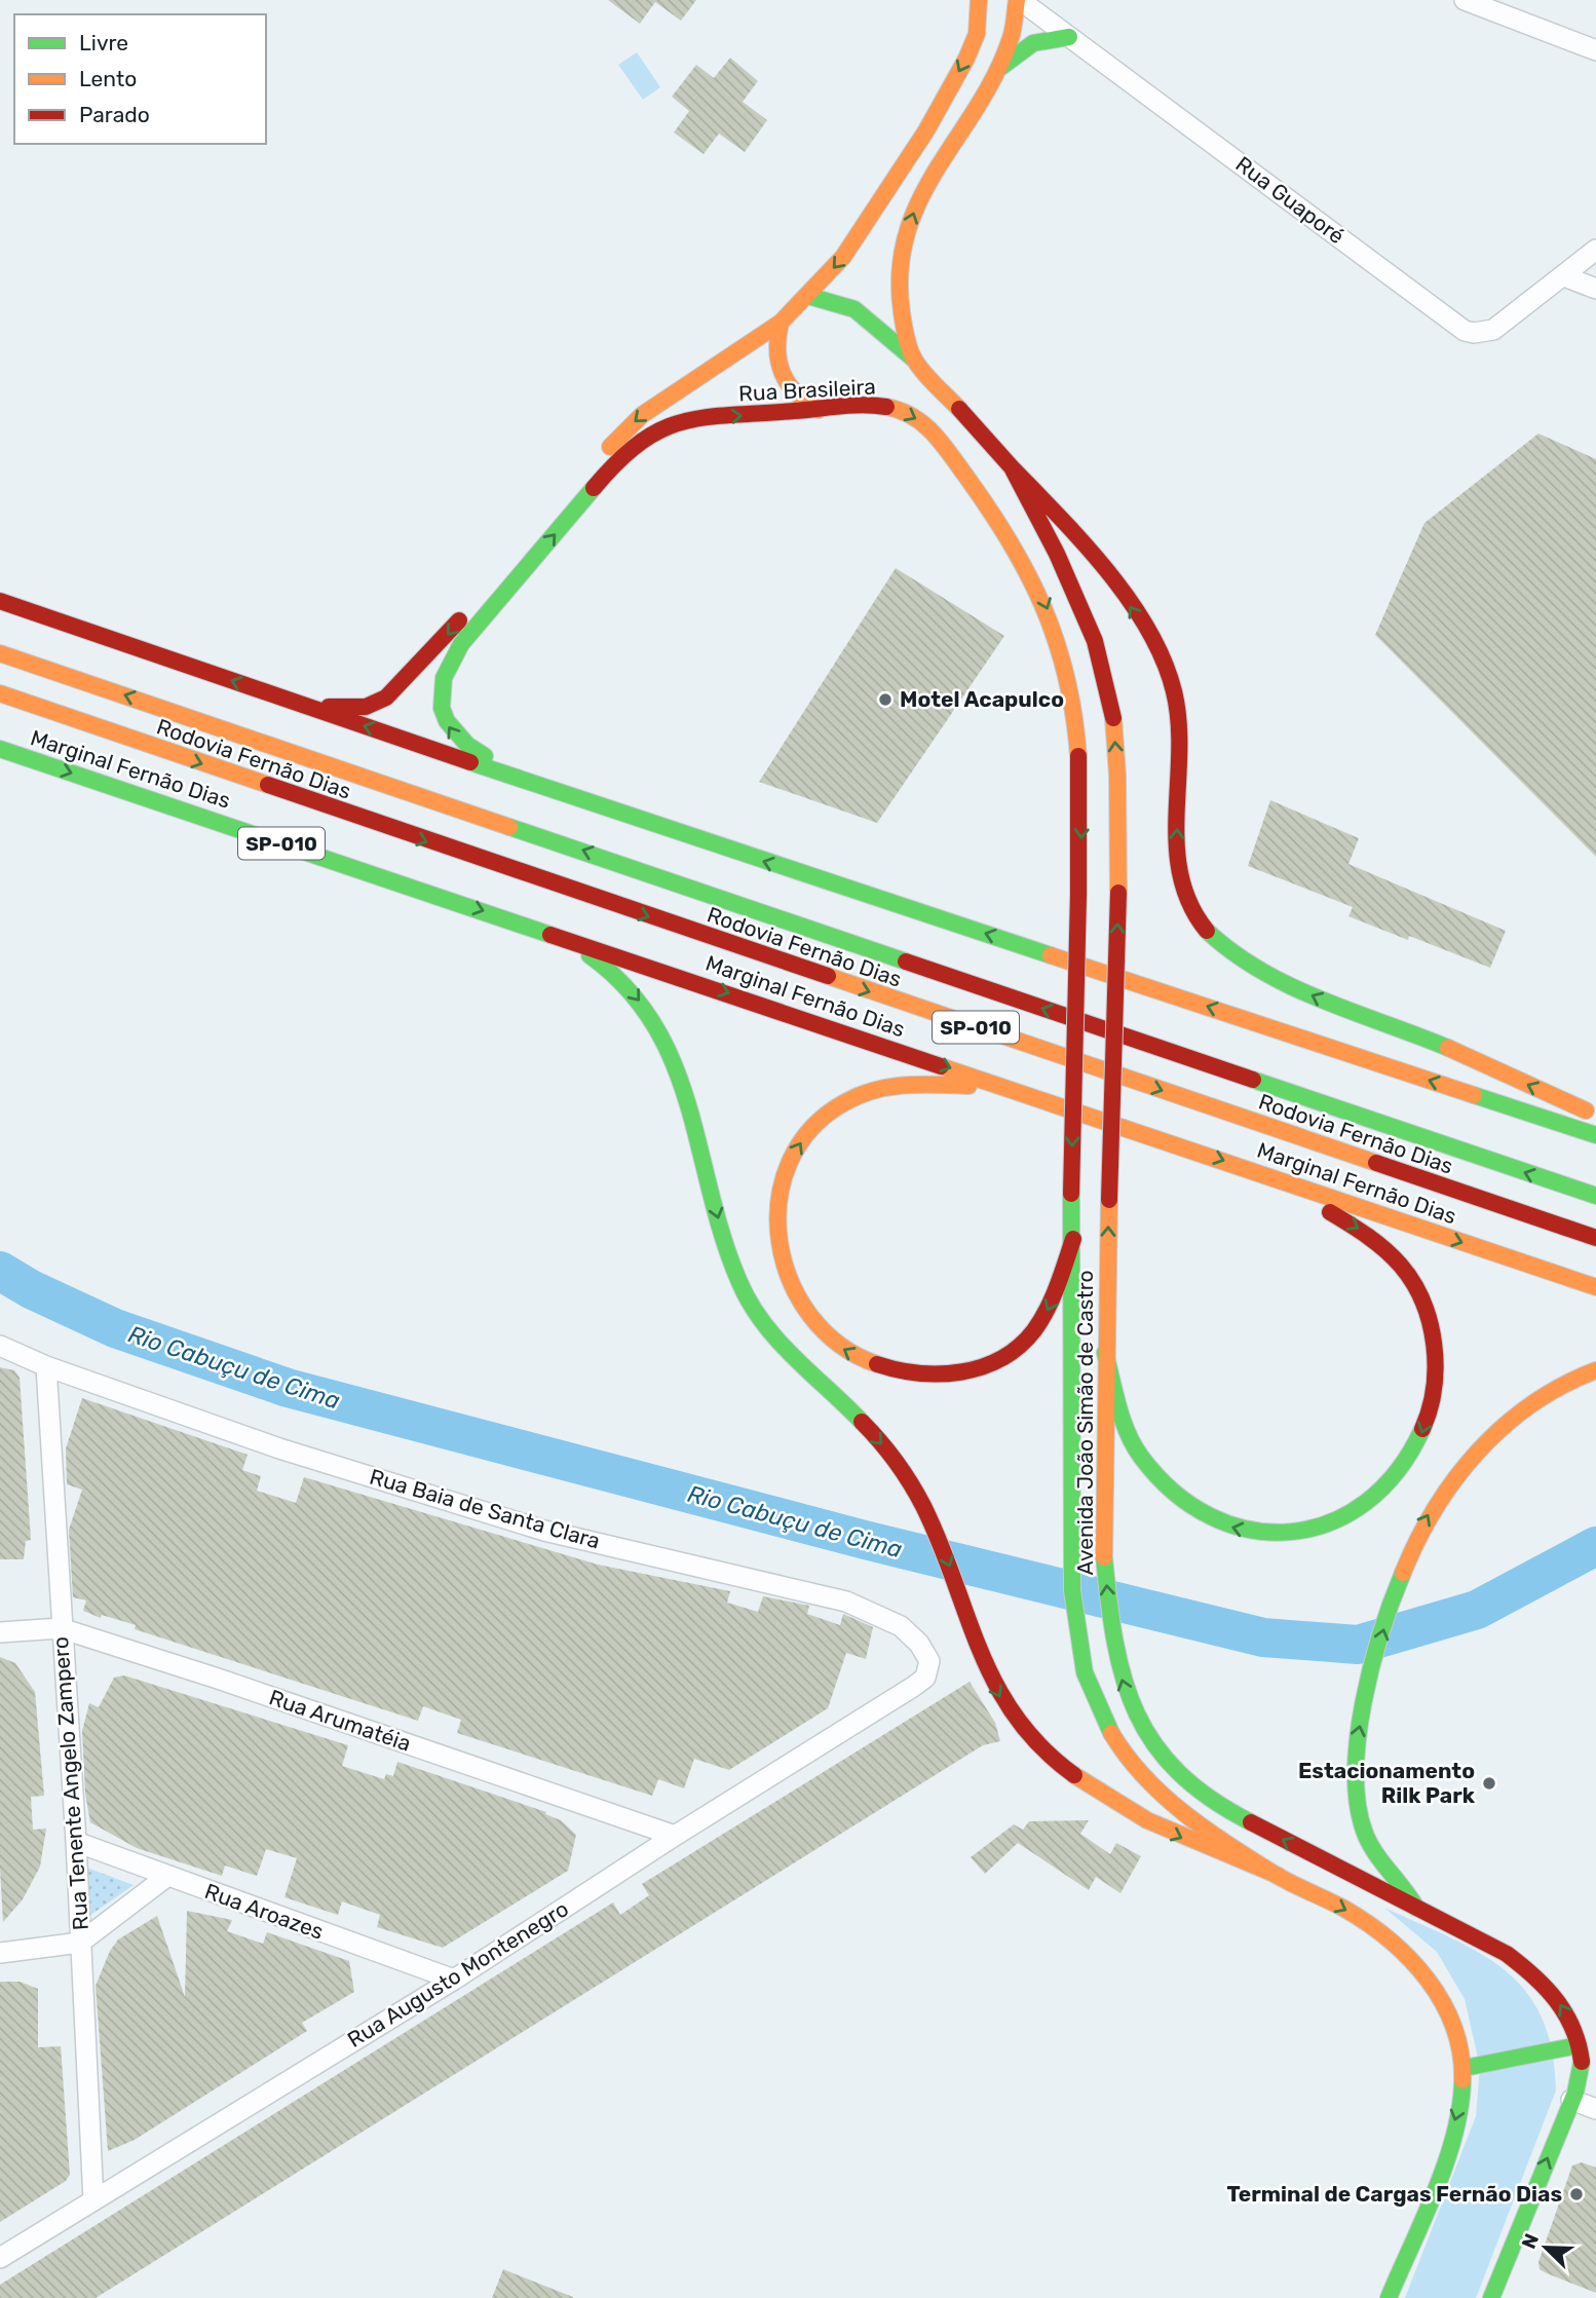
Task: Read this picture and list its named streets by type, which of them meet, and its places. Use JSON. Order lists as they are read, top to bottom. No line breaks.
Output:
{"streets":{"main road":["Rua Brasileira","Rodovia Fernão Dias","Marginal Fernão Dias","SP-010","Avenida João Simão de Castro"],"street":["Rua Guaporé","Rua Baia de Santa Clara","Rua Arumatéia","Rua Tenente Angelo Zampero","Rua Aroazes","Rua Augusto Montenegro"]},"crossings":[["Rua Brasileira","Avenida João Simão de Castro"],["Rua Baia de Santa Clara","Rua Tenente Angelo Zampero"],["Rua Baia de Santa Clara","Rua Augusto Montenegro"],["Rua Arumatéia","Rua Tenente Angelo Zampero"],["Rua Arumatéia","Rua Augusto Montenegro"],["Rua Tenente Angelo Zampero","Rua Aroazes"],["Rua Tenente Angelo Zampero","Rua Augusto Montenegro"],["Rua Aroazes","Rua Augusto Montenegro"]],"water":["Rio Cabuçu de Cima"],"places":["Motel Acapulco","Estacionamento Rilk Park","Terminal de Cargas Fernão Dias"],"legend":["Livre","Lento","Parado"],"north":"top left"}
